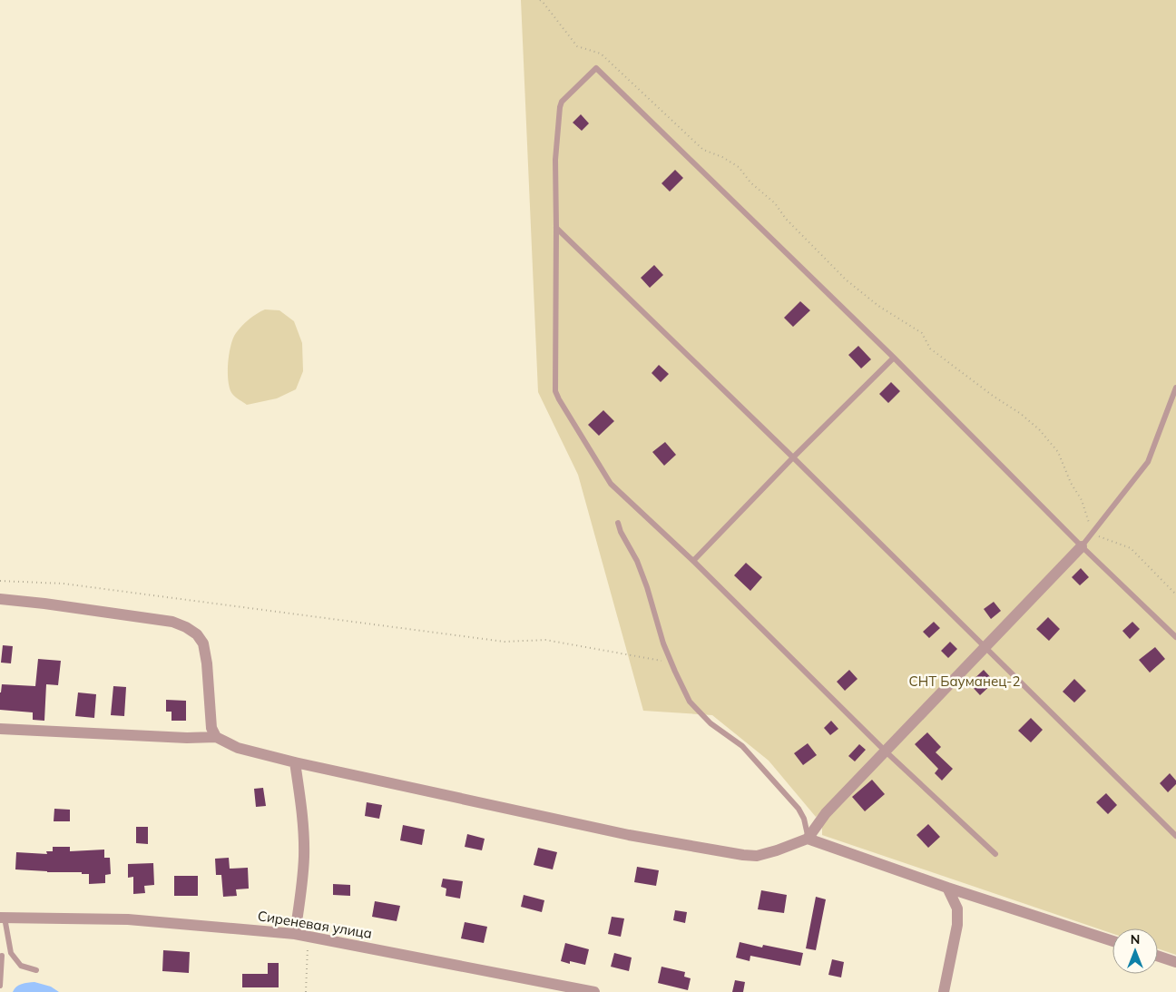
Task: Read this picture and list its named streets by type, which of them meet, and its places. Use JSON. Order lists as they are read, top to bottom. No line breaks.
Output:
{"streets":{"street":["Сиреневая улица"]},"parks":["СНТ Бауманец-2"],"north":"top"}
